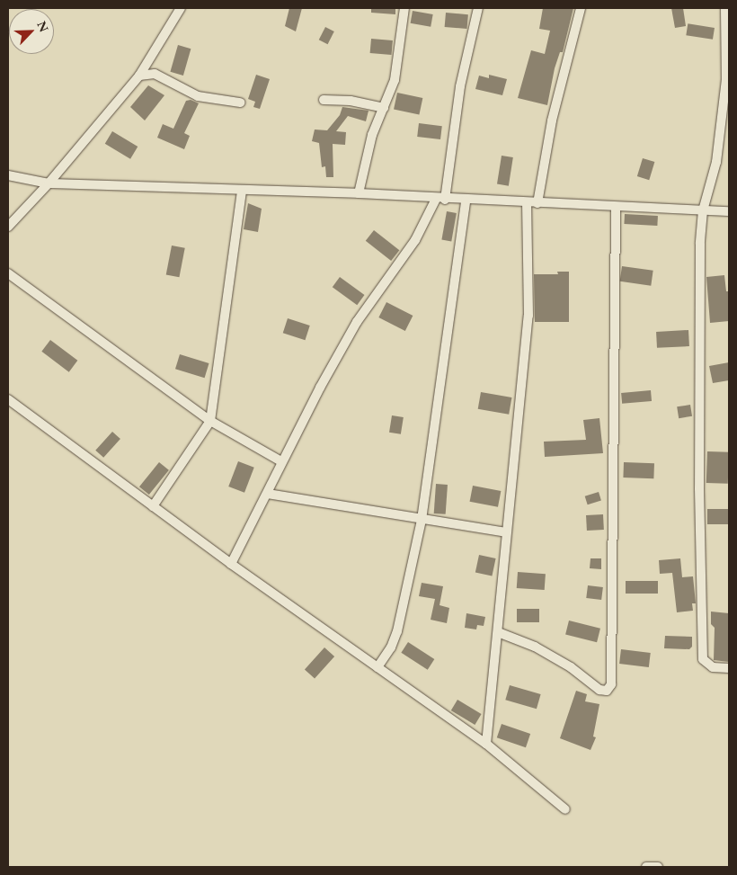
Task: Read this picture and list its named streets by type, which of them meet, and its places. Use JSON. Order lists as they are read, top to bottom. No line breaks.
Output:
{"north":"top right"}
